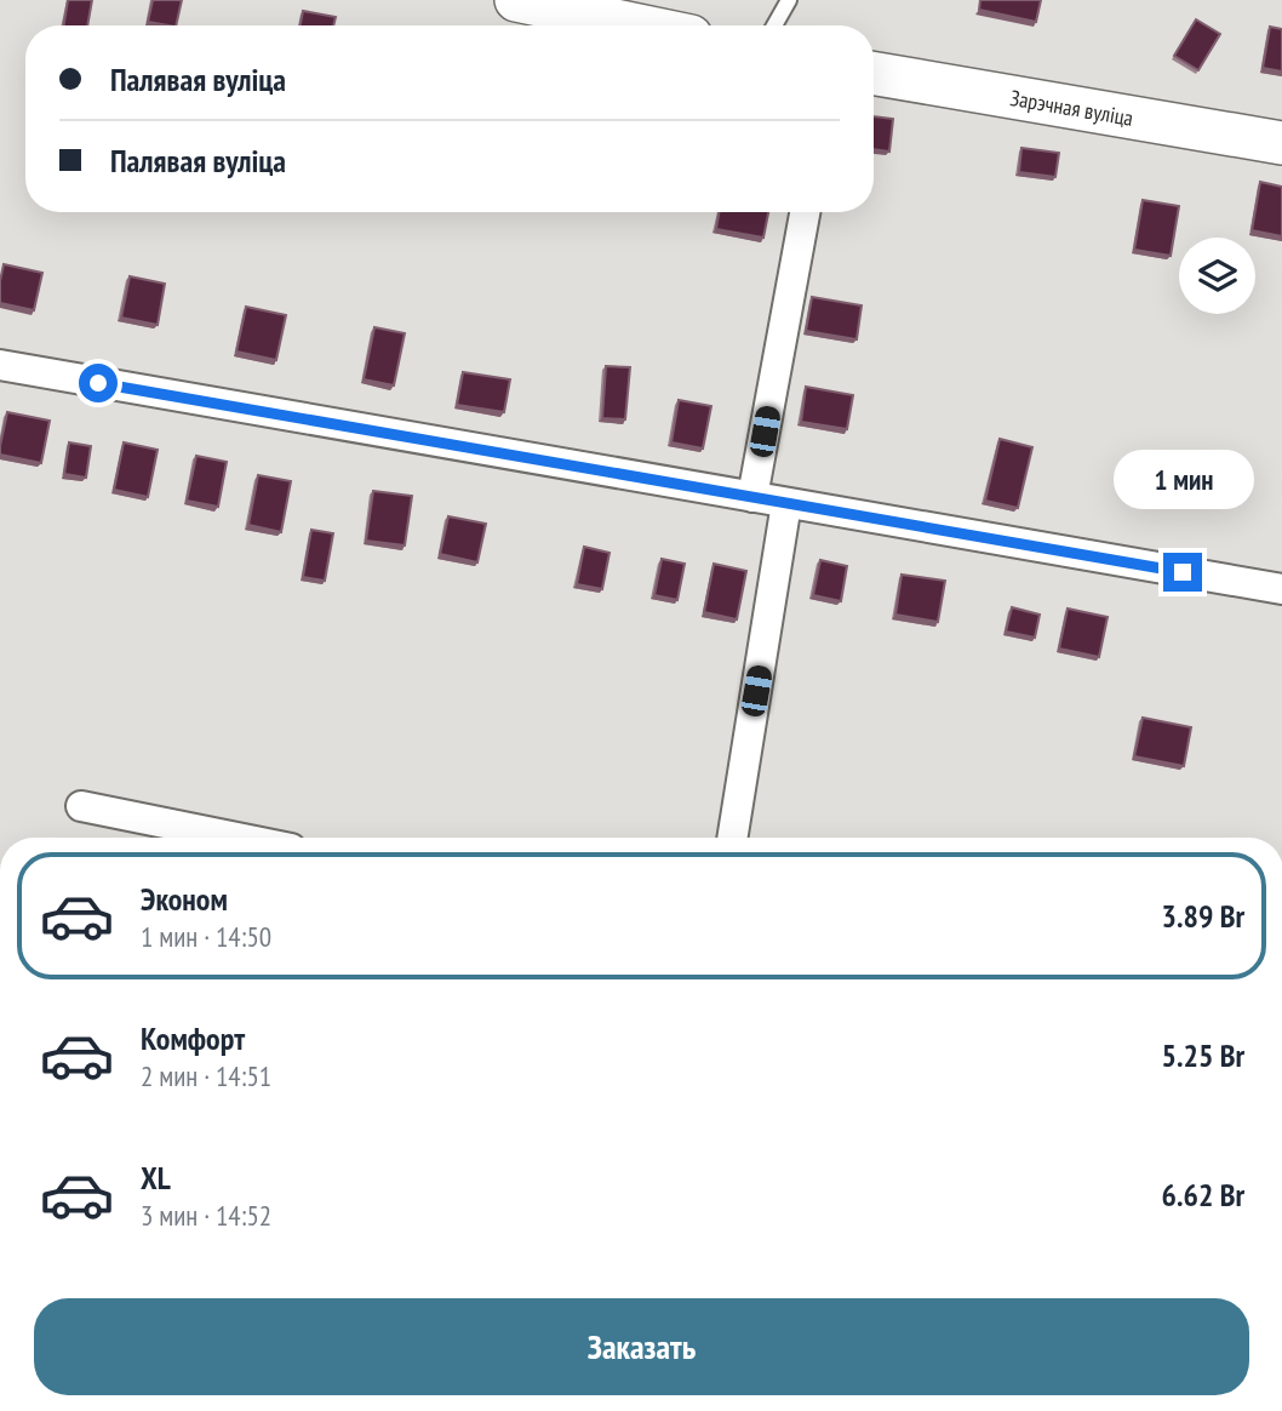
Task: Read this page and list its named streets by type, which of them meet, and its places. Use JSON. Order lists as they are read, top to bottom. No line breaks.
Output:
{"streets":{"main road":["Зарэчная вуліца"]},"page":{"banner":["Палявая вуліца","Палявая вуліца"],"bubble":"1 мин","list":[{"name":"Эконом","note":"1 мин · 14:50","value":"3.89 Br"},{"name":"Комфорт","note":"2 мин · 14:51","value":"5.25 Br"},{"name":"XL","note":"3 мин · 14:52","value":"6.62 Br"}],"buttons":"Заказать"}}
